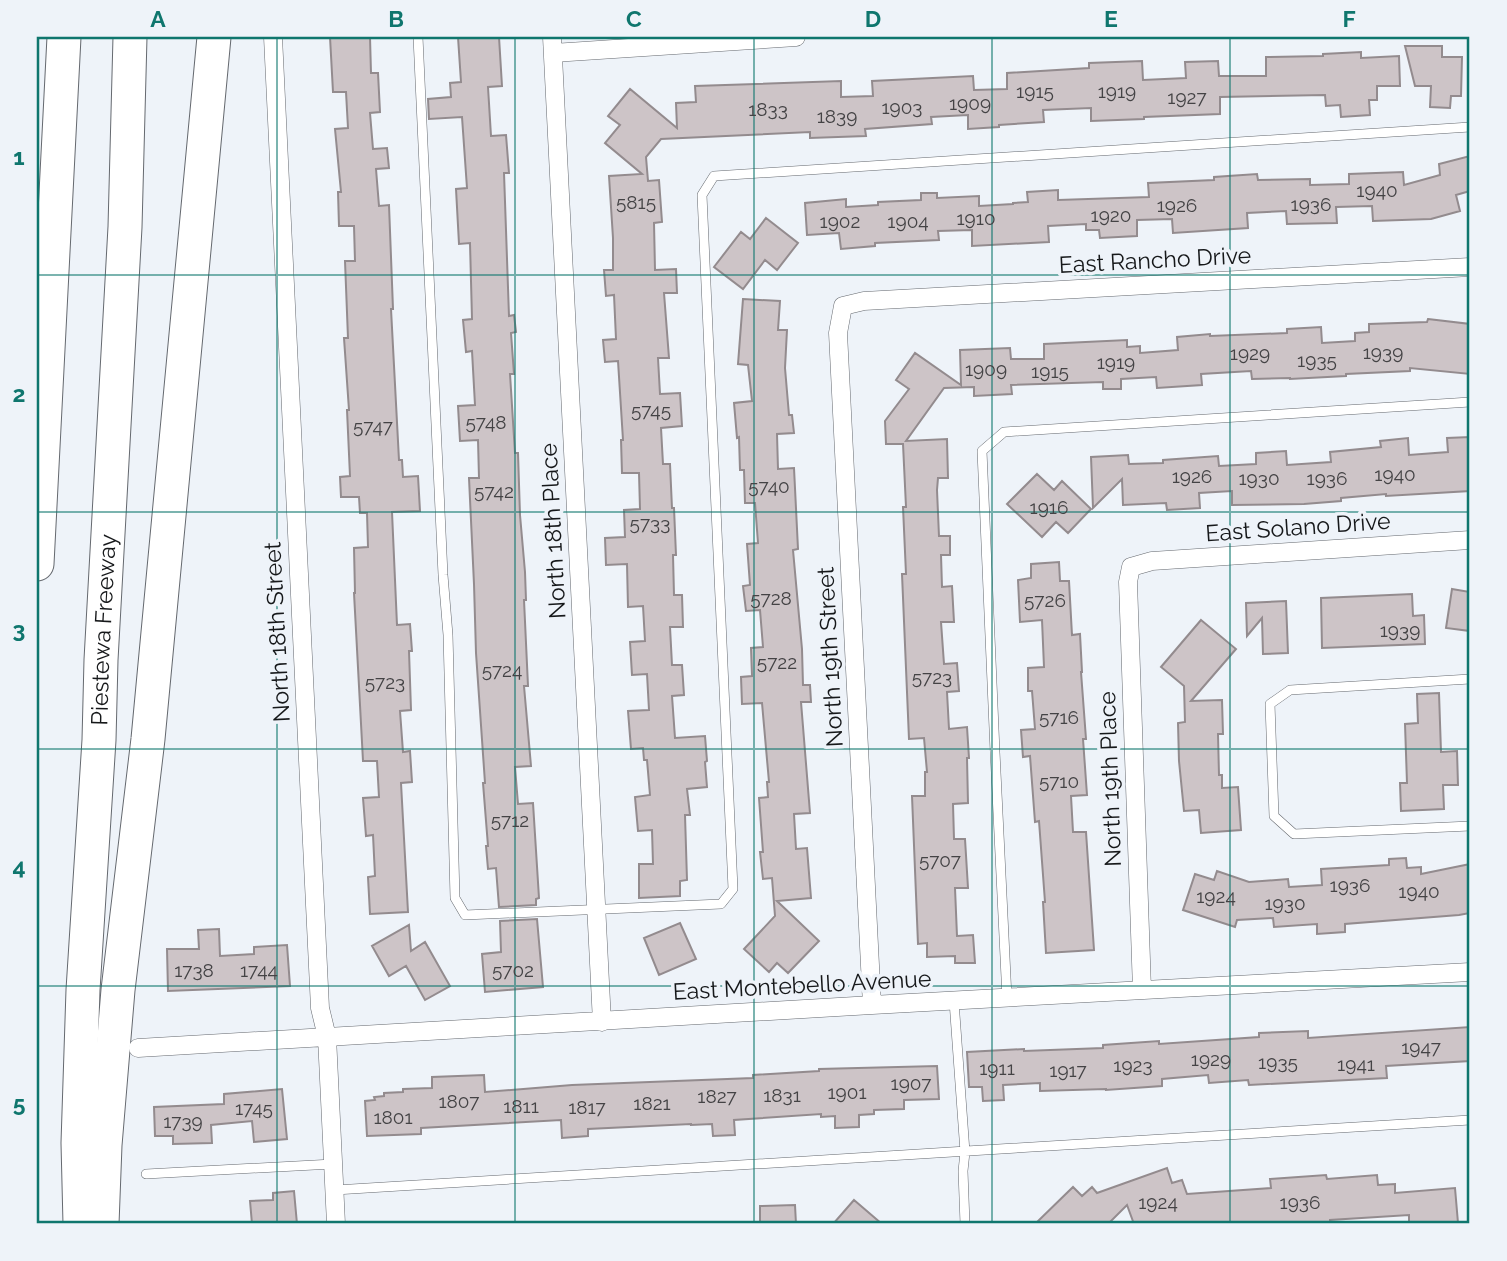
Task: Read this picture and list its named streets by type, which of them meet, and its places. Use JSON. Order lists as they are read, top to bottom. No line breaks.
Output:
{"streets":{"highway":["Piestewa Freeway"],"street":["East Rancho Drive","East Solano Drive","North 18th Place","North 18th Street","North 19th Street","North 19th Place","East Montebello Avenue"]},"crossings":[["East Rancho Drive","North 19th Street"],["East Solano Drive","North 19th Place"],["North 18th Place","East Montebello Avenue"],["North 18th Street","East Montebello Avenue"],["North 19th Street","East Montebello Avenue"],["North 19th Place","East Montebello Avenue"]],"house_numbers":["1915","1919","1927","1909","1903","1833","1839","1940","5815","1936","1926","1920","1910","1902","1904","1939","1929","1935","1919","1909","1915","5745","5748","5747","1940","1926","1930","1936","5740","5742","1916","5733","5728","5726","1939","5722","5724","5723","5723","5716","5710","5712","5707","1936","1940","1924","1930","1738","1744","5702","1947","1929","1935","1941","1923","1911","1917","1907","1901","1831","1827","1807","1821","1811","1817","1745","1801","1739","1924","1936"],"grid":{"columns":["A","B","C","D","E","F"],"rows":["1","2","3","4","5"]}}
